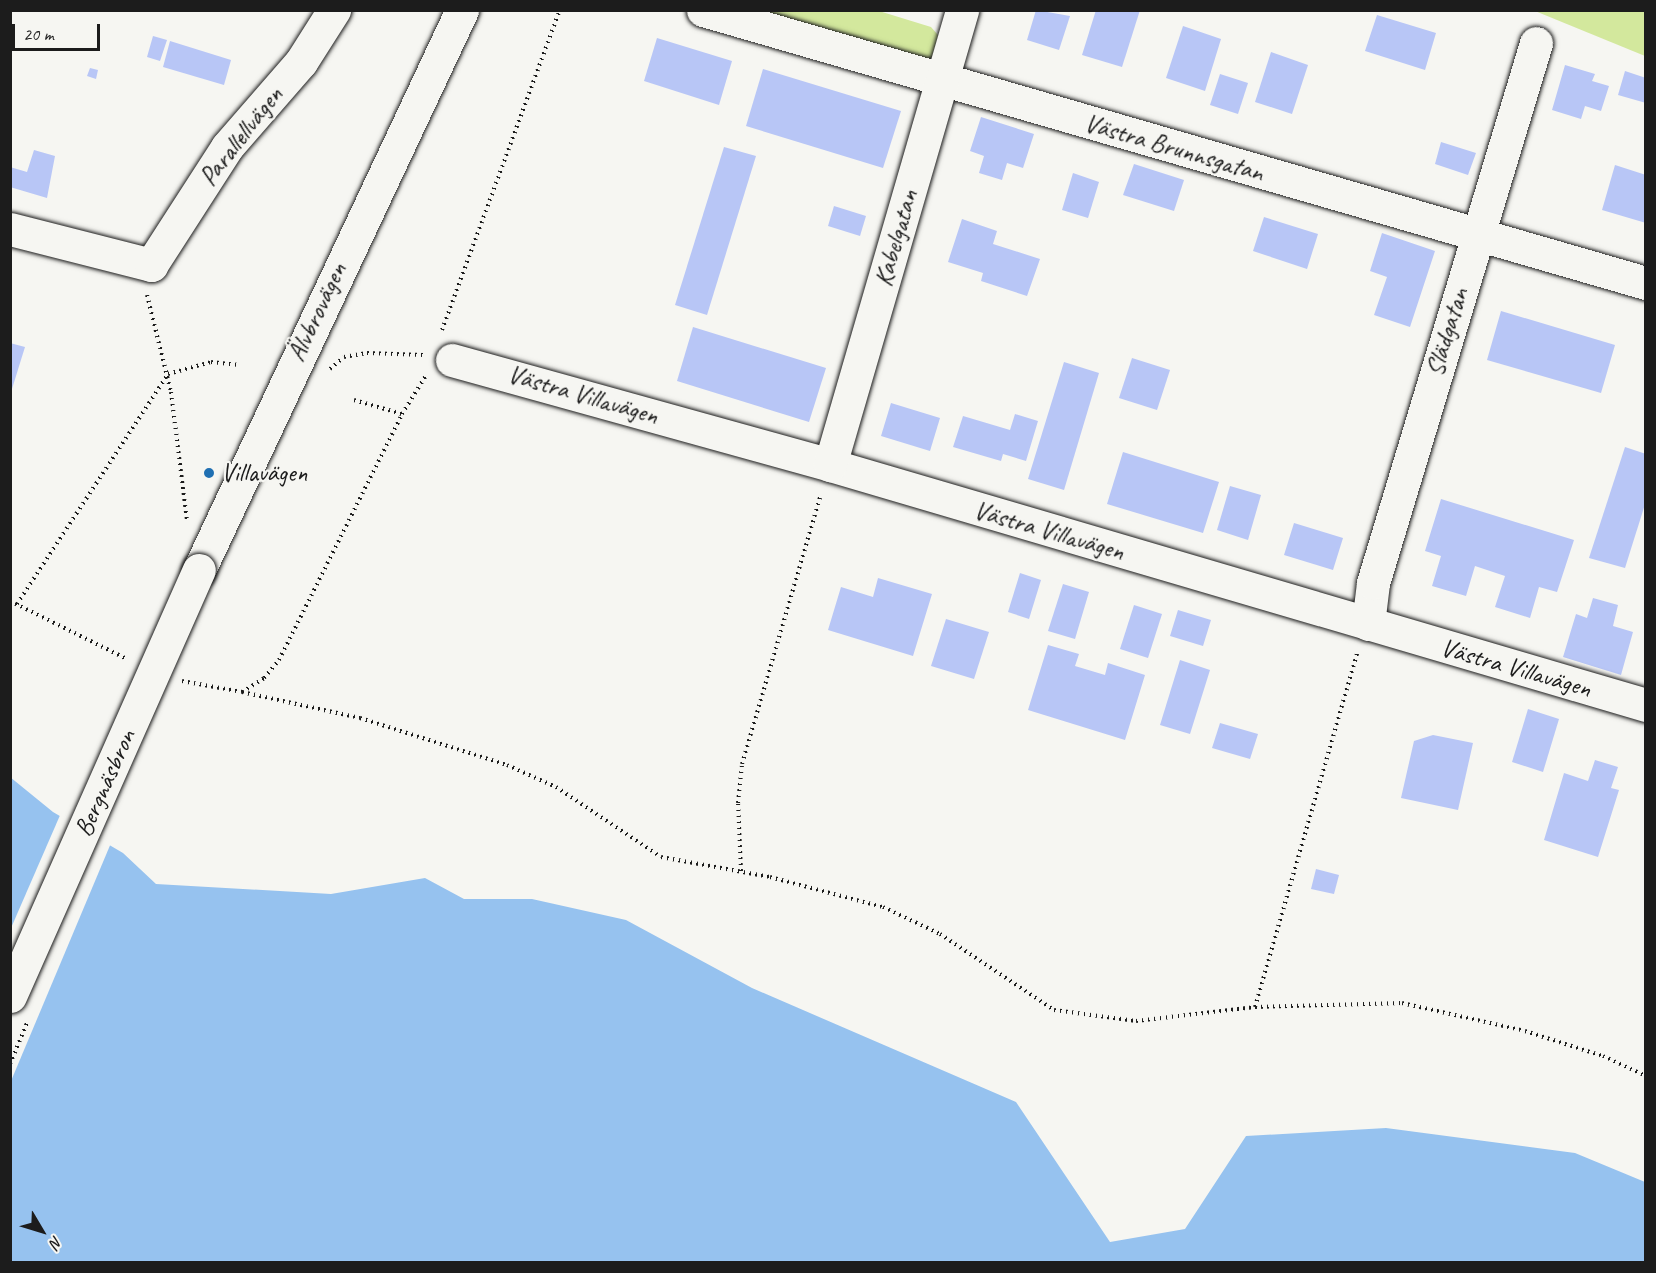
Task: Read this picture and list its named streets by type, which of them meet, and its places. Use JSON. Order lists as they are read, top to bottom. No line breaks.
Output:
{"streets":{"street":["Parallellvägen","Västra Brunnsgatan","Kabelgatan","Älvbrovägen","Slädgatan","Västra Villavägen","Bergnäsbron"]},"crossings":[["Västra Brunnsgatan","Kabelgatan"],["Västra Brunnsgatan","Slädgatan"],["Kabelgatan","Västra Villavägen"],["Älvbrovägen","Bergnäsbron"],["Slädgatan","Västra Villavägen"]],"places":["Villavägen"],"scale_bar":"20 m","north":"bottom right"}
